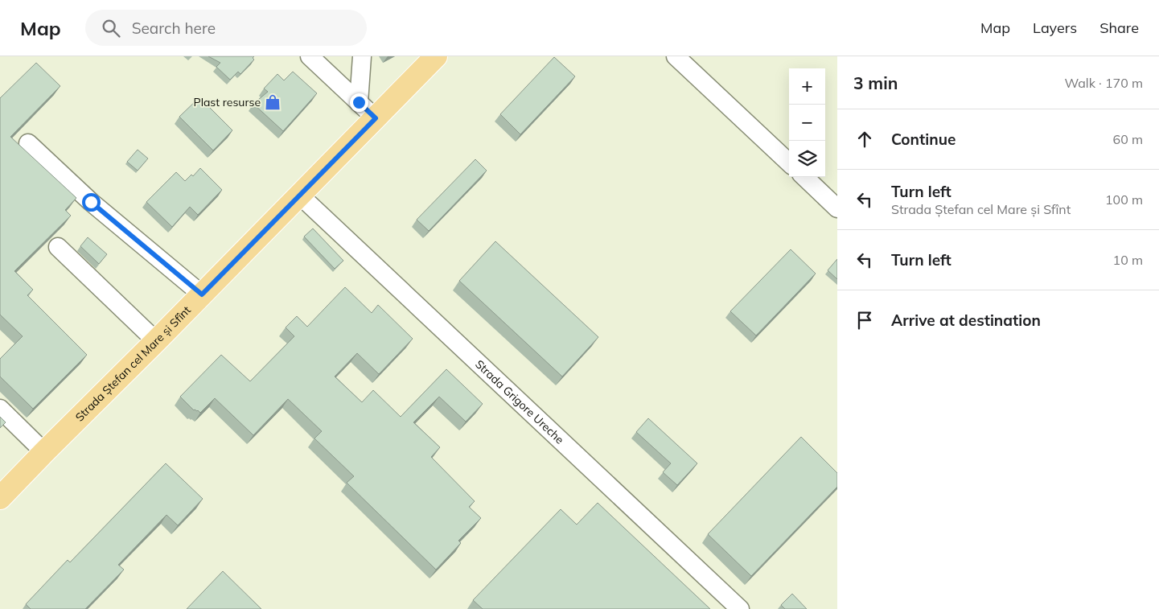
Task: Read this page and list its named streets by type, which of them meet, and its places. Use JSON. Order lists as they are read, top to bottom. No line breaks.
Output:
{"streets":{"main road":["Strada Ștefan cel Mare și Sfînt"],"street":["Strada Grigore Ureche"]},"crossings":[["Strada Ștefan cel Mare și Sfînt","Strada Grigore Ureche"]],"places":{"shop":["Plast resurse"]},"page":{"header":"Map","search":"Search here","nav":["Map","Layers","Share"],"heading":["3 min","Walk · 170 m"],"map_buttons":["+","−"],"list":[["Continue","60 m"],["Turn left","Strada Ștefan cel Mare și Sfînt","100 m"],["Turn left","10 m"],"Arrive at destination"]}}
